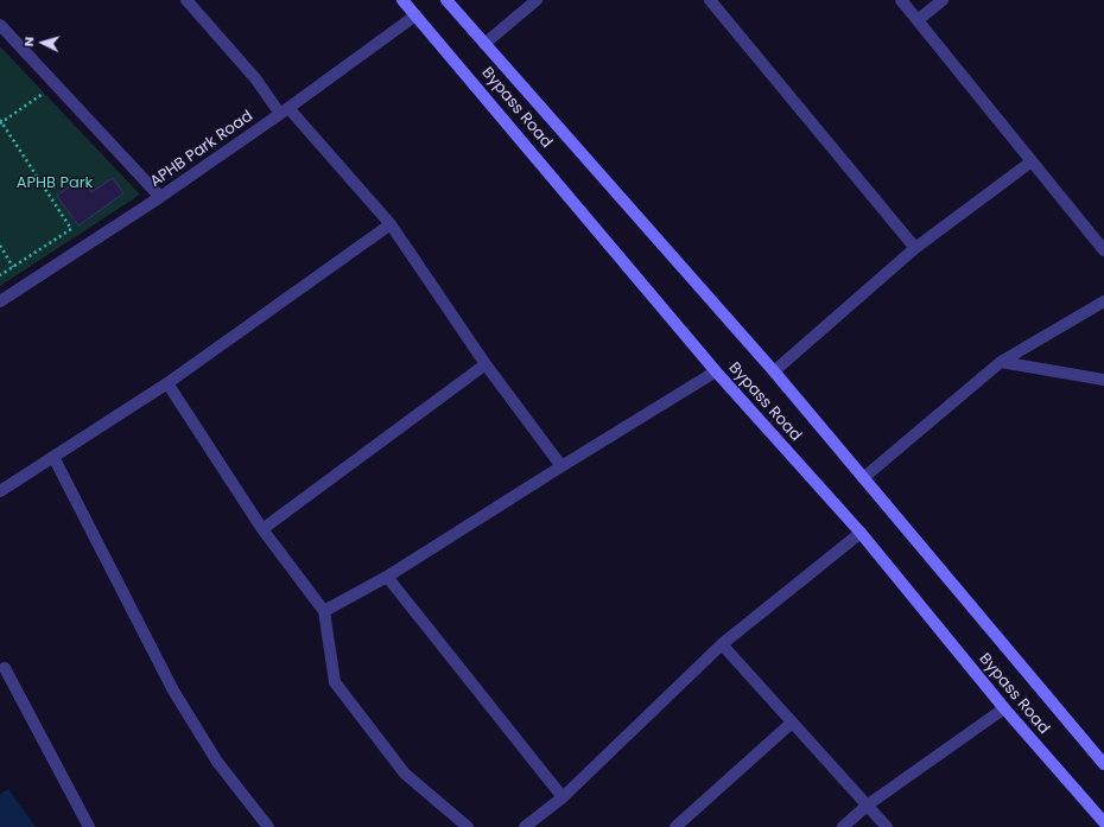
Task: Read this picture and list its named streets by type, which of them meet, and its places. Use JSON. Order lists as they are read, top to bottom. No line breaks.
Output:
{"streets":{"main road":["Bypass Road"],"street":["APHB Park Road"]},"crossings":[["Bypass Road","APHB Park Road"]],"parks":["APHB Park"],"north":"left"}
